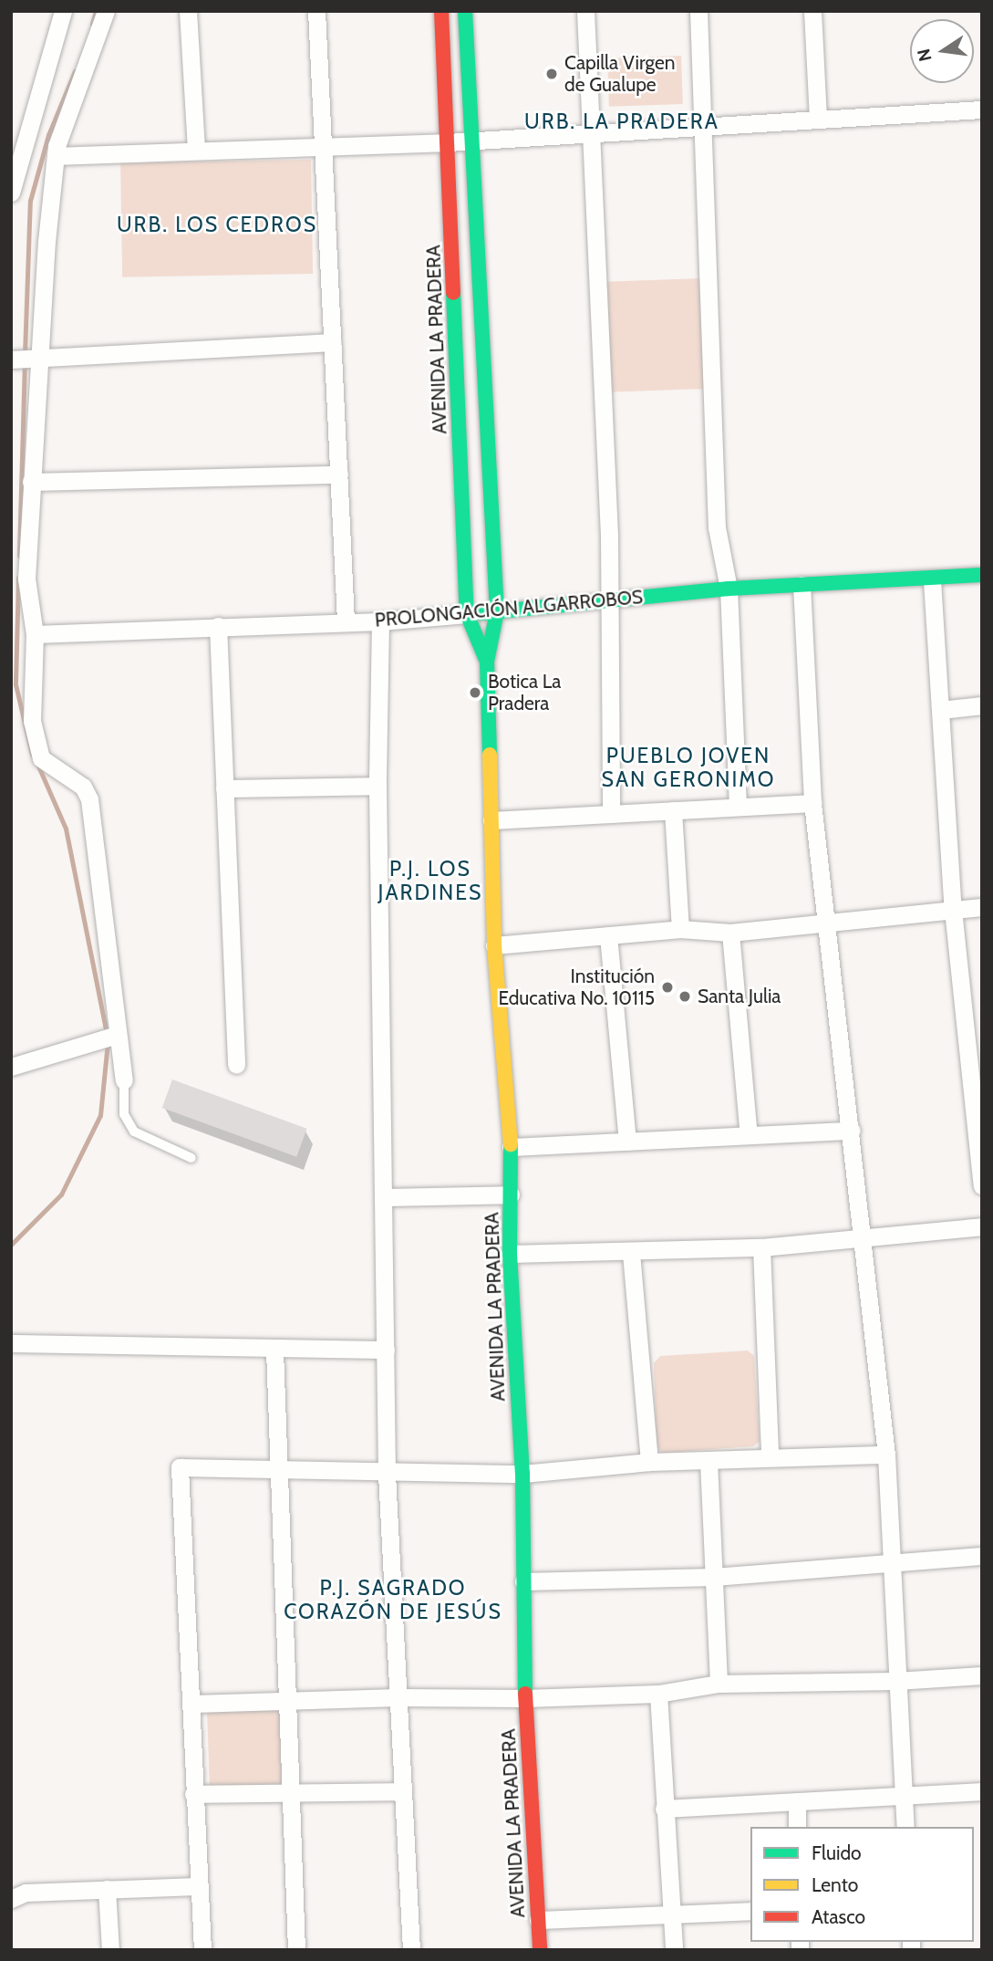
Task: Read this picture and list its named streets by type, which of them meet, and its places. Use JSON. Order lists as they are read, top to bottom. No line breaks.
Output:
{"streets":{"street":["AVENIDA LA PRADERA","PROLONGACIÓN ALGARROBOS"]},"crossings":[["AVENIDA LA PRADERA","PROLONGACIÓN ALGARROBOS"]],"districts":["URB. LA PRADERA","URB. LOS CEDROS","PUEBLO JOVEN SAN GERONIMO","P.J. LOS JARDINES","P.J. SAGRADO CORAZÓN DE JESÚS"],"places":["Capilla Virgen de Gualupe","Botica La Pradera","Institución Educativa No. 10115","Santa Julia"],"legend":["Fluido","Lento","Atasco"],"north":"left"}
